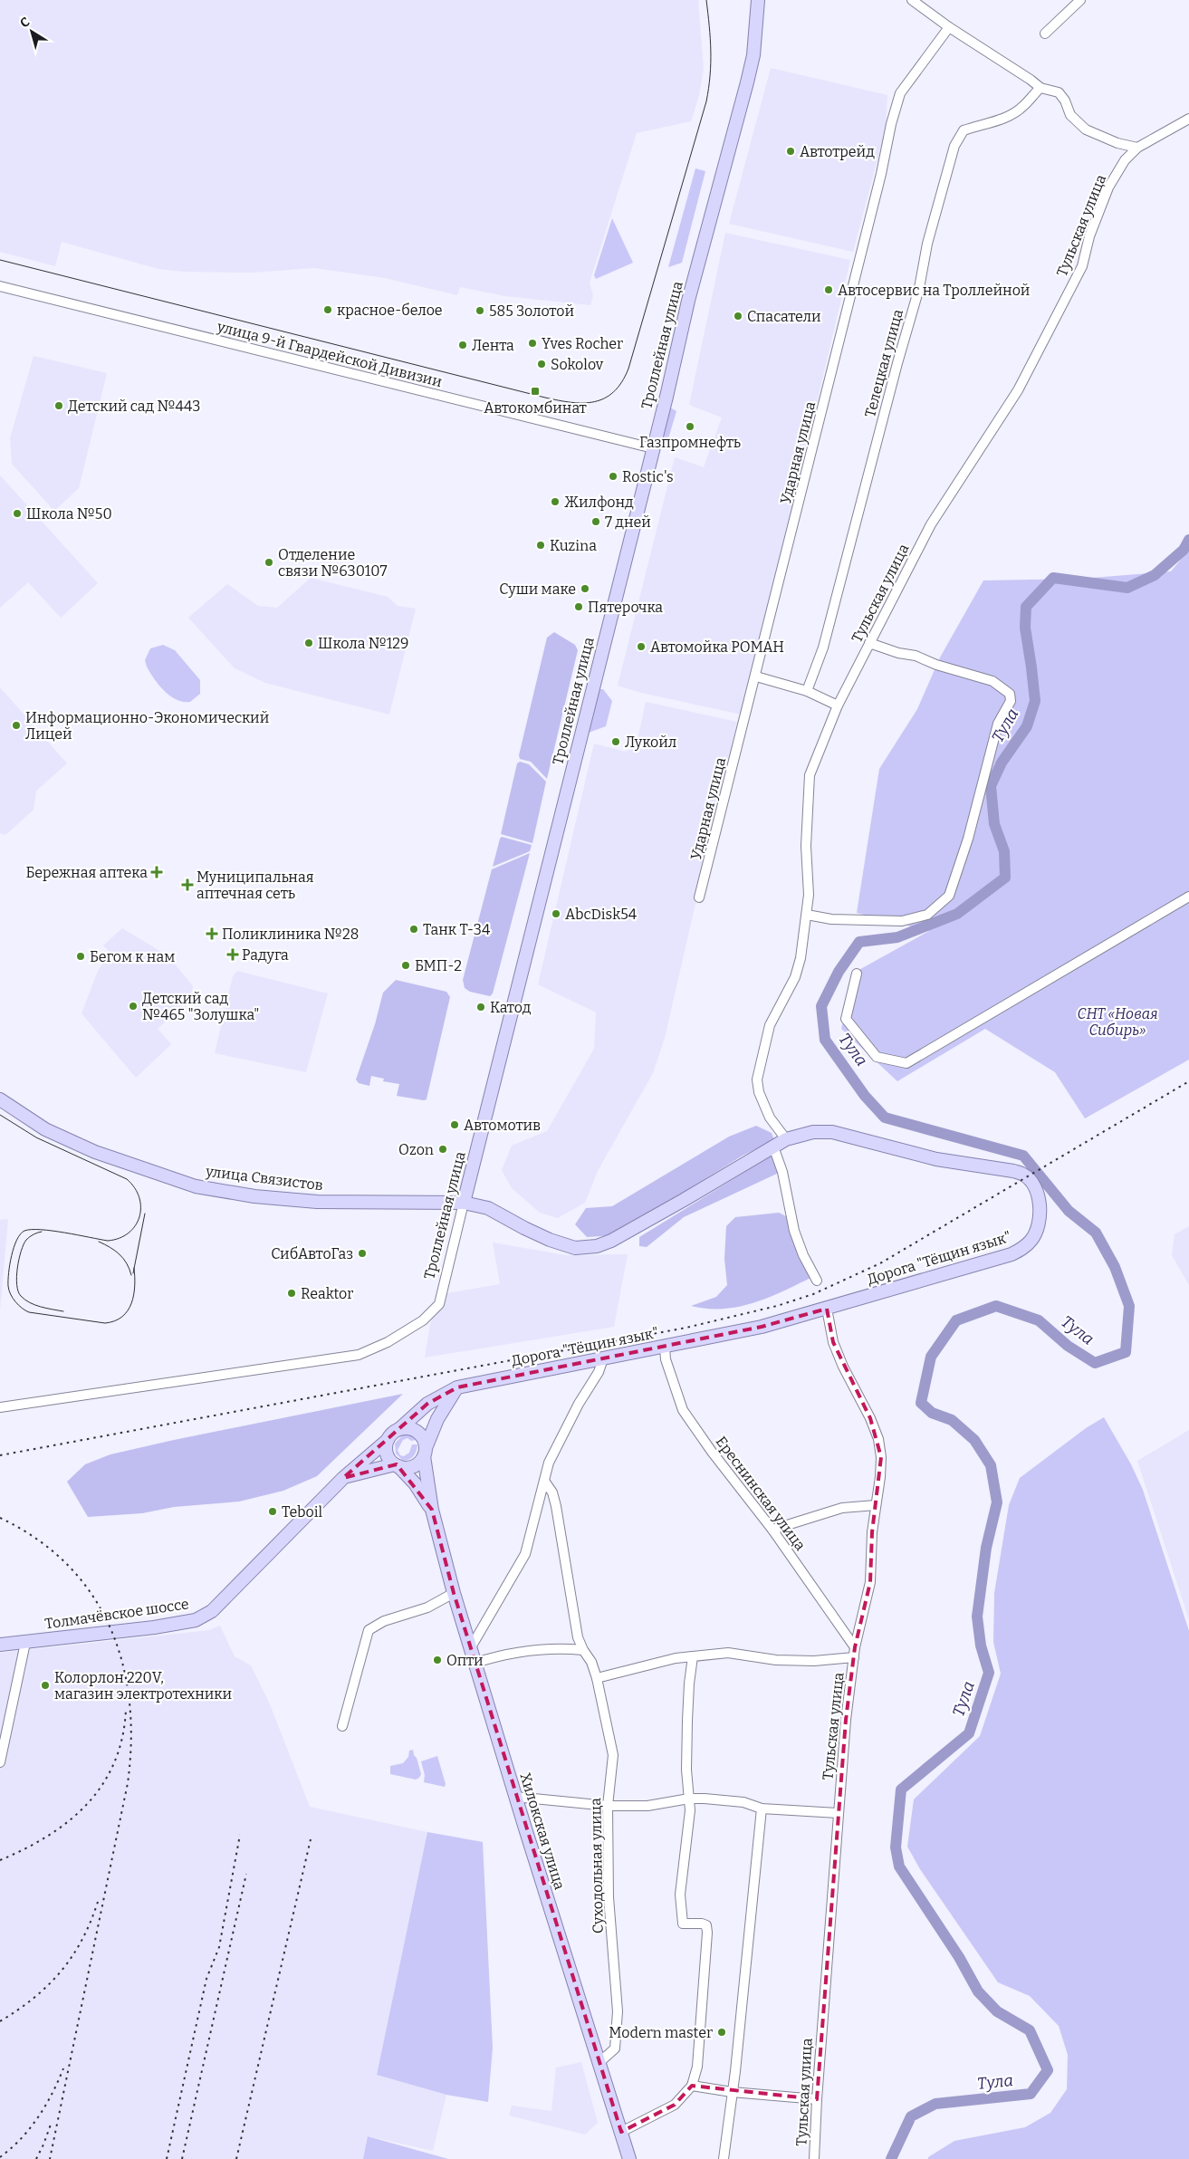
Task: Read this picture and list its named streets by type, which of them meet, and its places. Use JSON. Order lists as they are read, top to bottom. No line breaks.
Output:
{"streets":{"main road":["Троллейная улица","улица Связистов","Дорога \"Тёщин язык\"","Толмачёвское шоссе","Хилокская улица"],"street":["Тульская улица","улица 9-й Гвардейской Дивизии","Телецкая улица","Ударная улица","Ереснинская улица","Суходольная улица"]},"crossings":[["Тульская улица","Дорога \"Тёщин язык\""],["Тульская улица","Ереснинская улица"],["Троллейная улица","улица 9-й Гвардейской Дивизии"],["Троллейная улица","улица Связистов"],["Троллейная улица","Дорога \"Тёщин язык\""],["улица Связистов","Дорога \"Тёщин язык\""],["Дорога \"Тёщин язык\"","Ереснинская улица"],["Дорога \"Тёщин язык\"","Толмачёвское шоссе"],["Хилокская улица","Суходольная улица"]],"water":["Тула"],"parks":["СНТ «Новая Сибирь»"],"places":{"other":["Автотрейд","Автосервис на Троллейной","красное-белое","585 Золотой","Спасатели","Yves Rocher","Лента","Sokolov","Детский сад №443","Газпромнефть","Rostic's","Жилфонд","Школа №50","7 дней","Kuzina","Отделение связи №630107","Суши маке","Пятерочка","Школа №129","Автомойка РОМАН","Информационно-Экономический Лицей","Лукойл","AbcDisk54","Танк Т-34","Бегом к нам","БМП-2","Детский сад №465 \"Золушка\"","Катод","Автомотив","Ozon","СибАвтоГаз","Reaktor","Teboil","Опти","Колорлон 220V, магазин электротехники","Modern master"],"transit":["Автокомбинат"],"health":["Бережная аптека","Муниципальная аптечная сеть","Поликлиника №28","Радуга"]},"north":"top left"}
